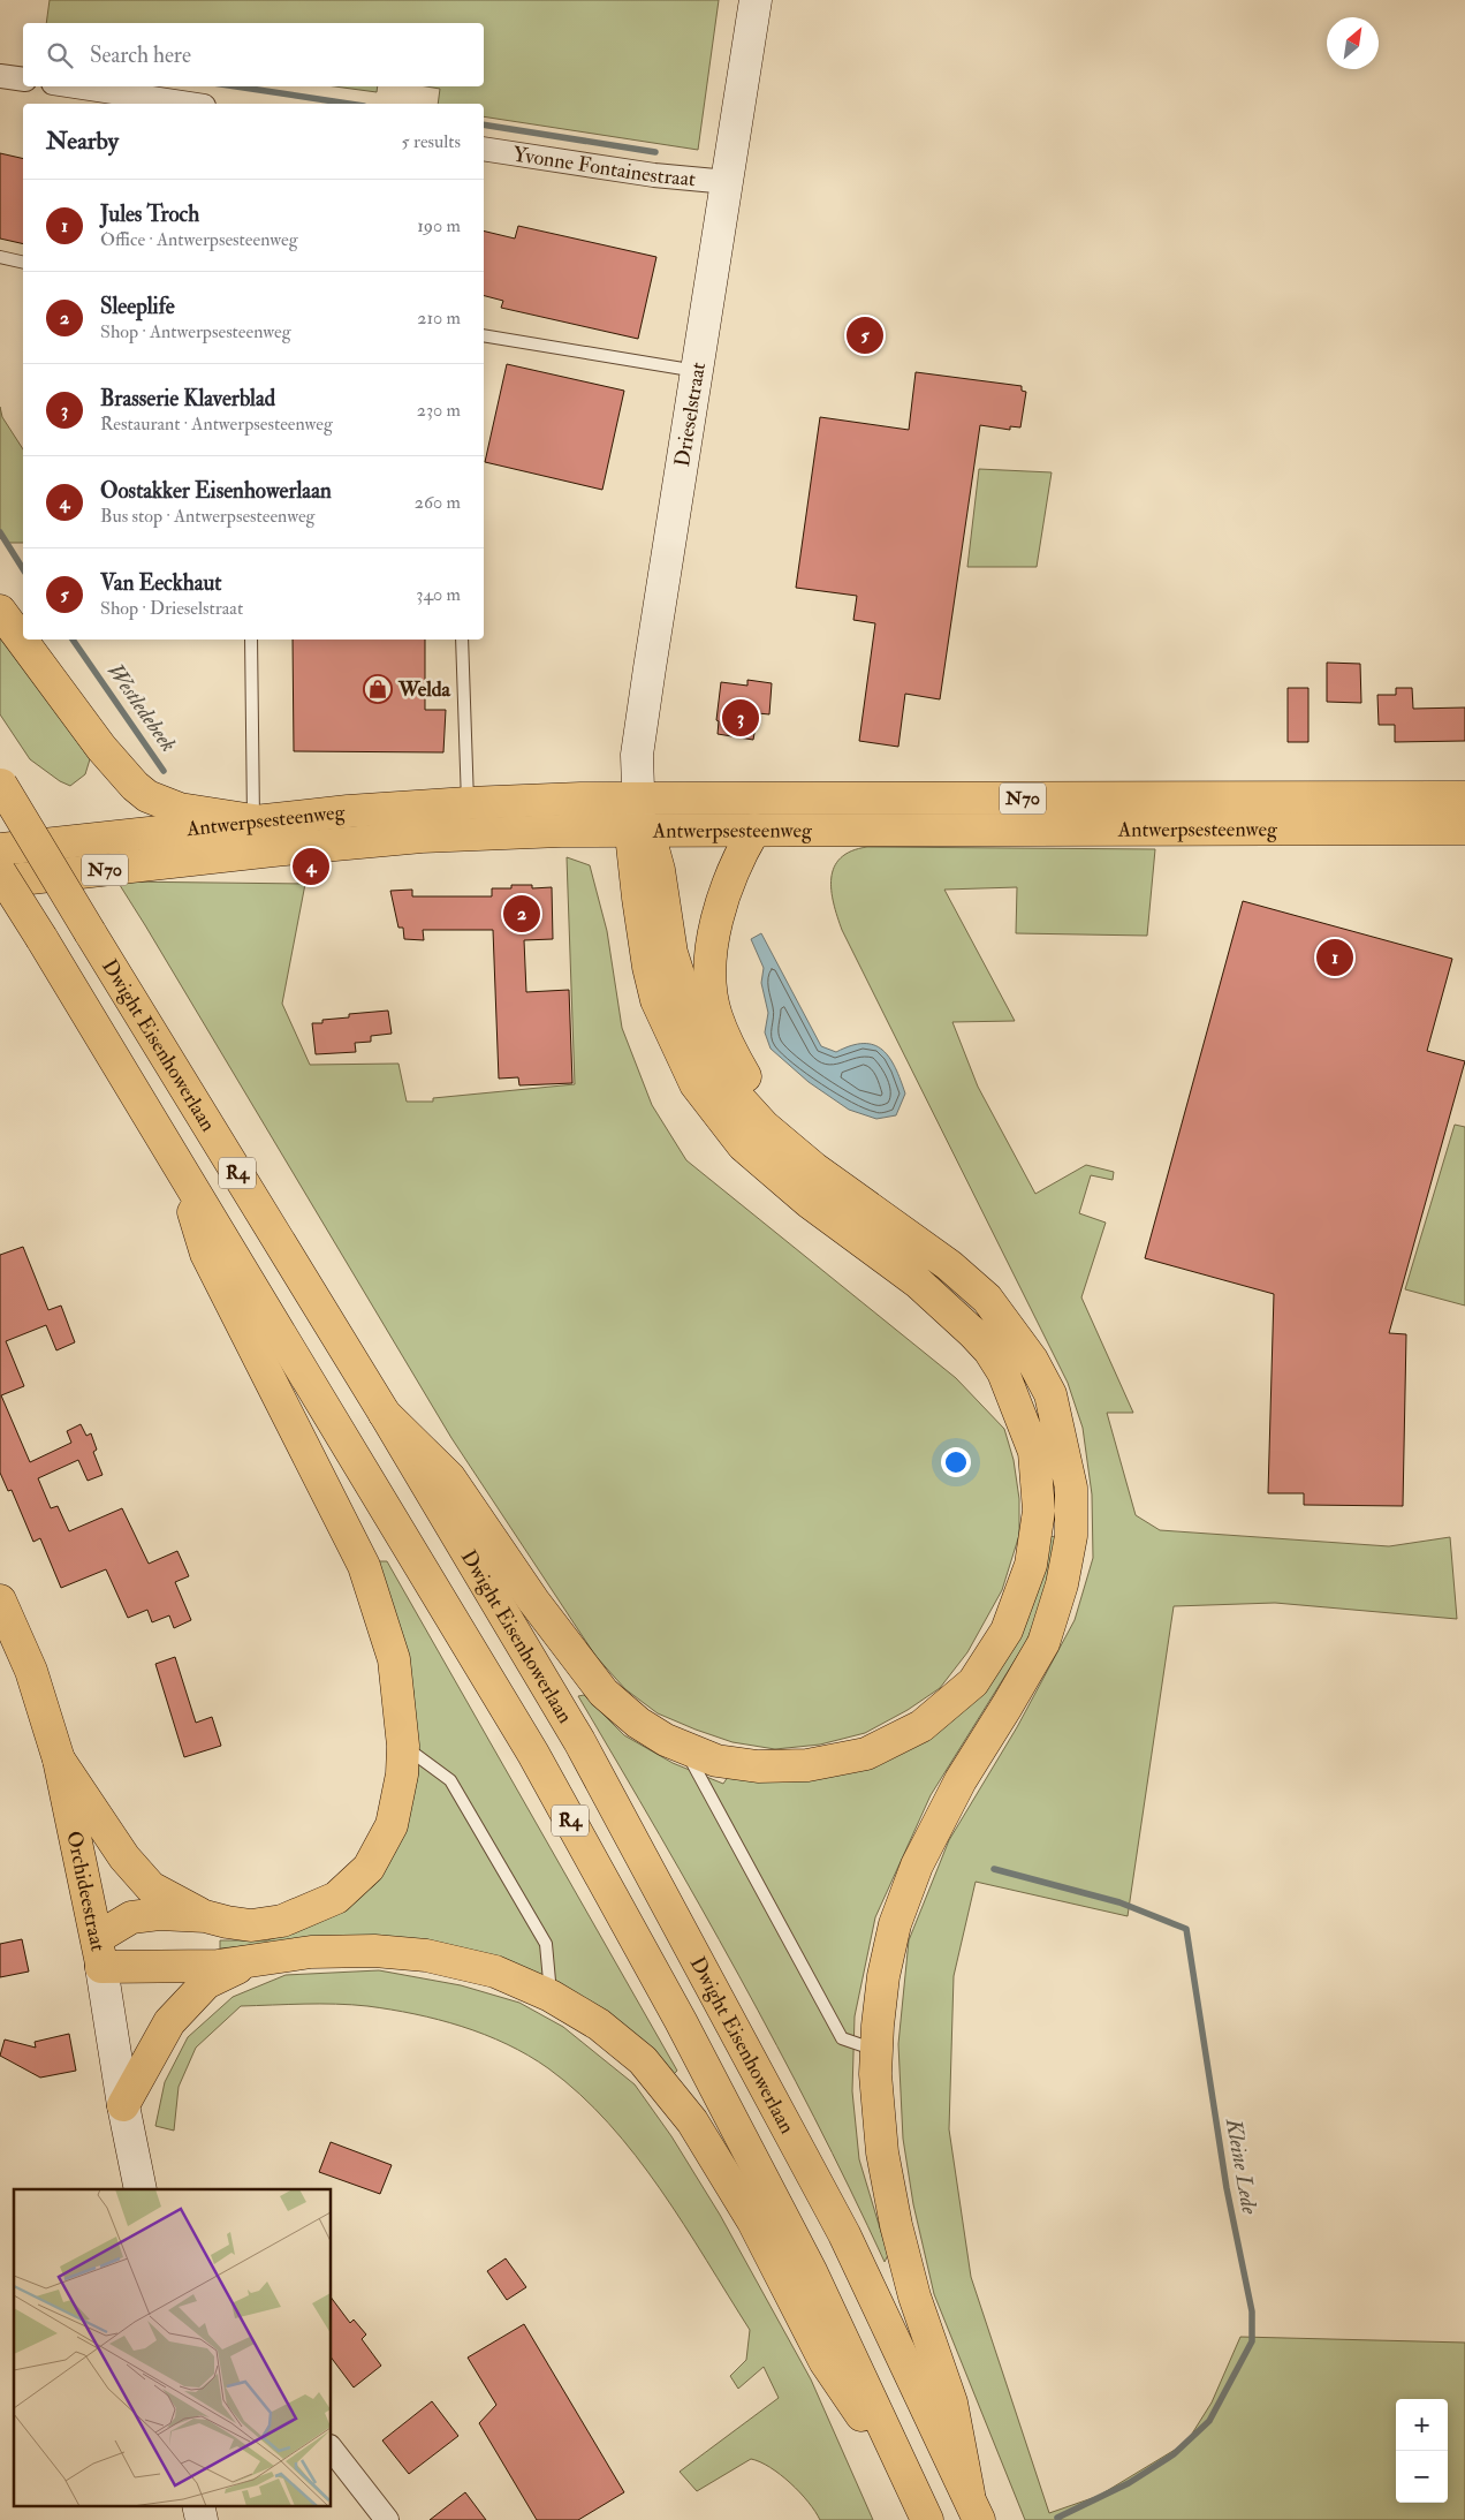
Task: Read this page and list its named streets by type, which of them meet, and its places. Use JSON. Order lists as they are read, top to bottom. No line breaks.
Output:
{"streets":{"main road":["N70","Antwerpsesteenweg","Dwight Eisenhowerlaan","R4","Orchideestraat"],"street":["Yvonne Fontainestraat","Drieselstraat"]},"crossings":[["Yvonne Fontainestraat","Drieselstraat"],["Drieselstraat","Antwerpsesteenweg"]],"water":["Westledebeek","Kleine Lede"],"places":{"shop":["Welda"]},"north":"top right","page":{"search":"Search here","heading":["Nearby","5 results"],"list":[{"mark":"1","name":"Jules Troch","note":"Office · Antwerpsesteenweg","value":"190 m"},{"mark":"2","name":"Sleeplife","note":"Shop · Antwerpsesteenweg","value":"210 m"},{"mark":"3","name":"Brasserie Klaverblad","note":"Restaurant · Antwerpsesteenweg","value":"230 m"},{"mark":"4","name":"Oostakker Eisenhowerlaan","note":"Bus stop · Antwerpsesteenweg","value":"260 m"},{"mark":"5","name":"Van Eeckhaut","note":"Shop · Drieselstraat","value":"340 m"}],"pins":["5","3","4","2","1"],"map_buttons":["+","−"]}}
